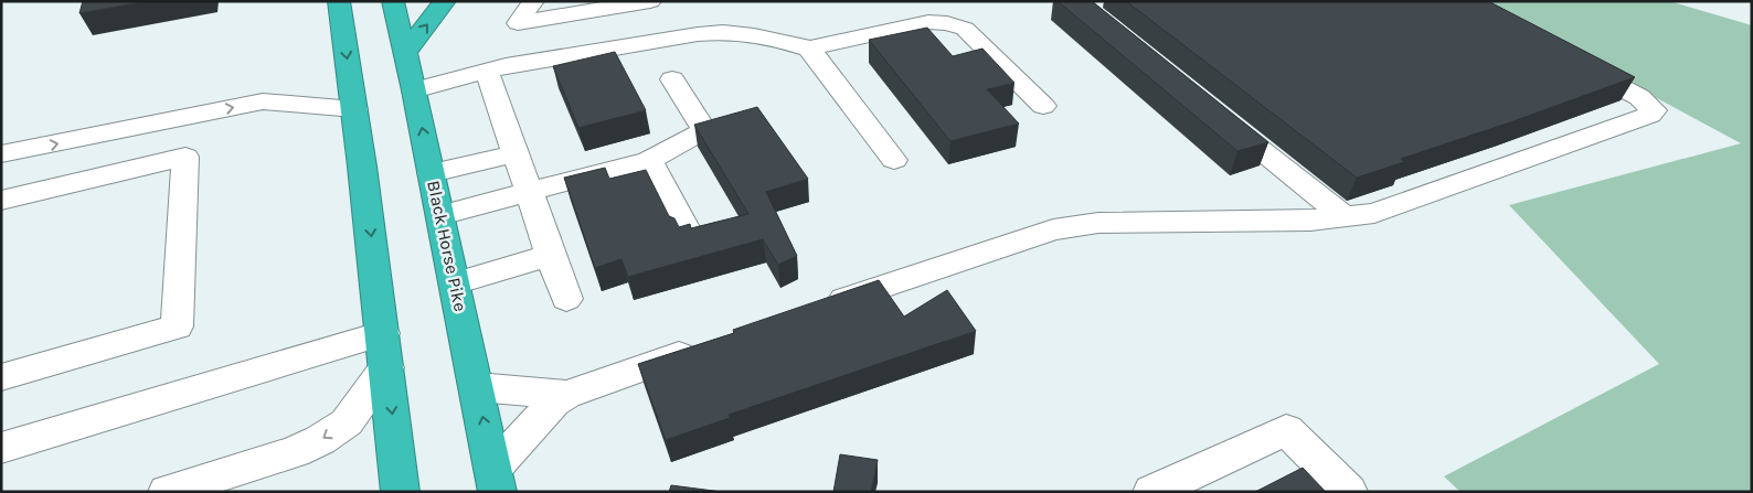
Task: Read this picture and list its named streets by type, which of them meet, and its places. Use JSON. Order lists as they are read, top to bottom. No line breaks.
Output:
{"streets":{"highway":["Black Horse Pike"]}}
